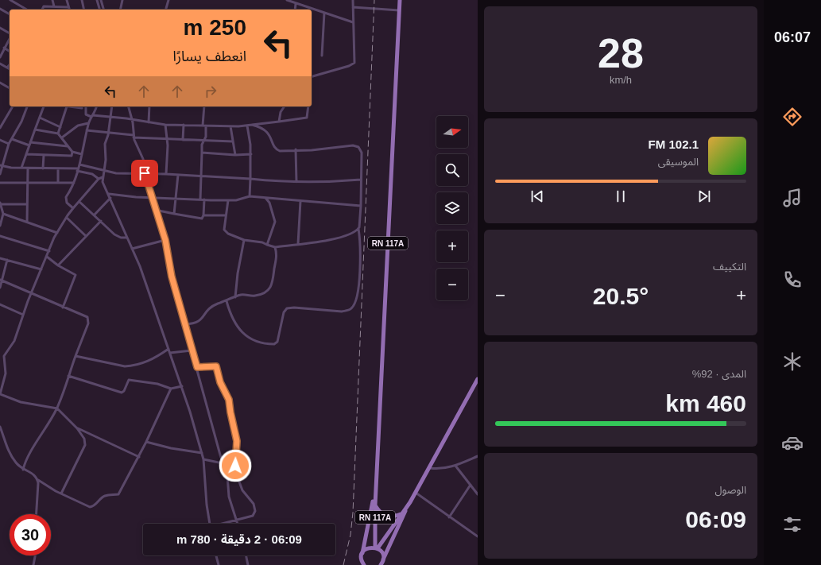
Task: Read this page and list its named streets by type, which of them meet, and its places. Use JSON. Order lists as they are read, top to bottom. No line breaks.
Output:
{"streets":{"main road":["RN 117A"]},"north":"right","page":{"tabs":"06:07","tile":[["28","km/h"],"التكييف",["المدى · 92%","460 km"],["الوصول","06:09"]],"turn":["250 m","انعطف يسارًا"],"map_buttons":["+","−"],"song":["102.1 FM","الموسيقى"],"heat":["−","20.5°","+"],"limit":"30","trip":"06:09 · 2 دقيقة · 780 m"}}
